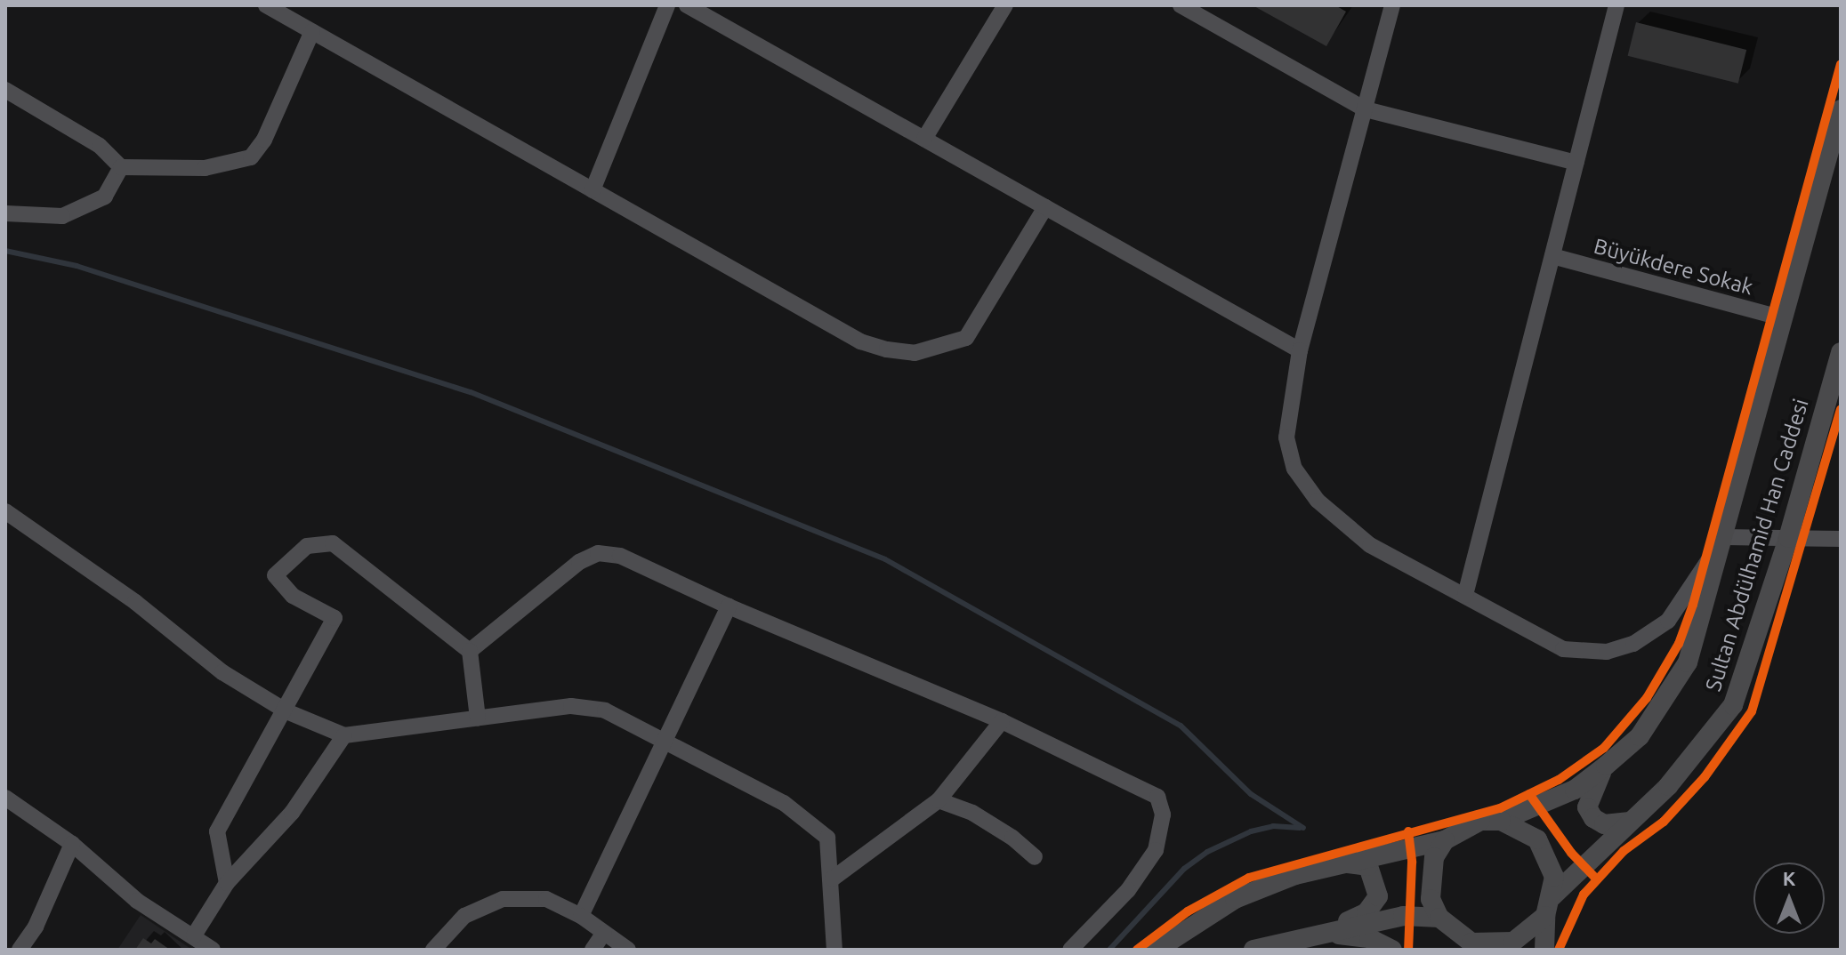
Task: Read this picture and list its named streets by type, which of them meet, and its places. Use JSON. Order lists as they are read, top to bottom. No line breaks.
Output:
{"streets":{"main road":["Sultan Abdülhamid Han Caddesi"],"street":["Büyükdere Sokak"]},"crossings":[["Büyükdere Sokak","Sultan Abdülhamid Han Caddesi"]],"north":"top"}
